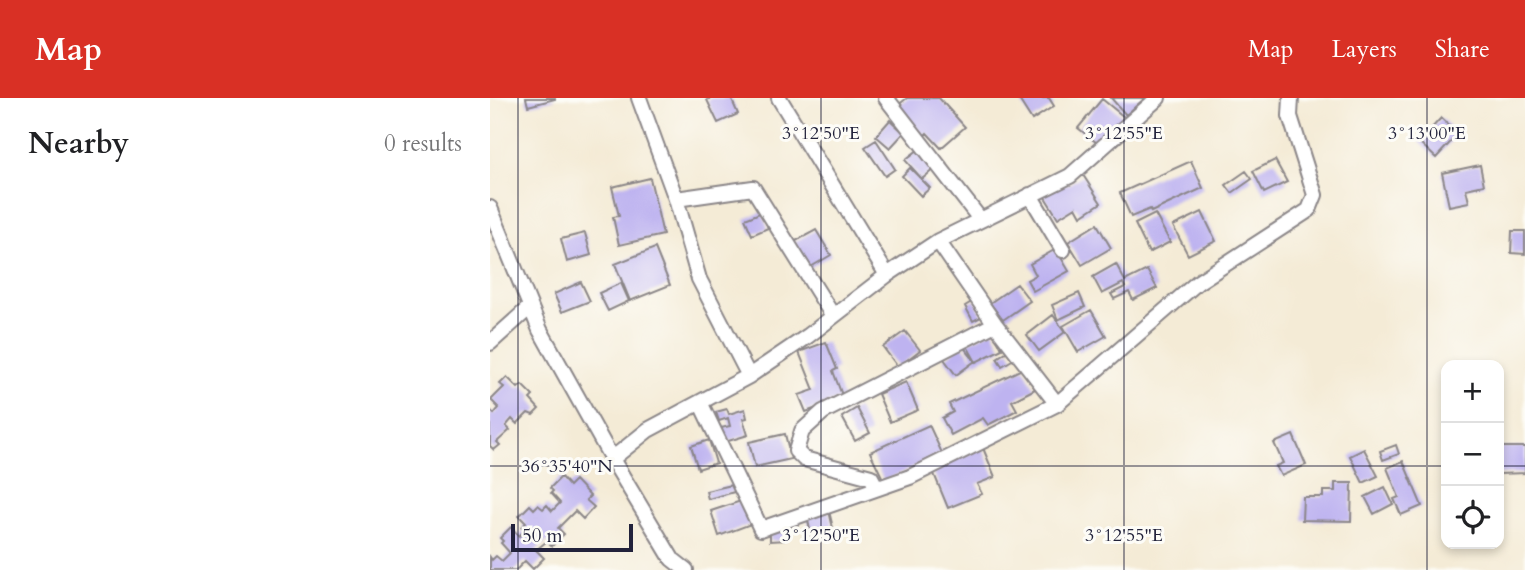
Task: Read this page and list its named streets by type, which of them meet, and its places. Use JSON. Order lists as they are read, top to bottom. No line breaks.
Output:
{"scale_bar":"50 m","page":{"header":"Map","nav":["Map","Layers","Share"],"heading":["Nearby","0 results"],"map_buttons":["+","−"],"scale":"50 m"},"coordinates":["3°12'50\"E","3°12'55\"E","3°13'00\"E","36°35'40\"N"]}
